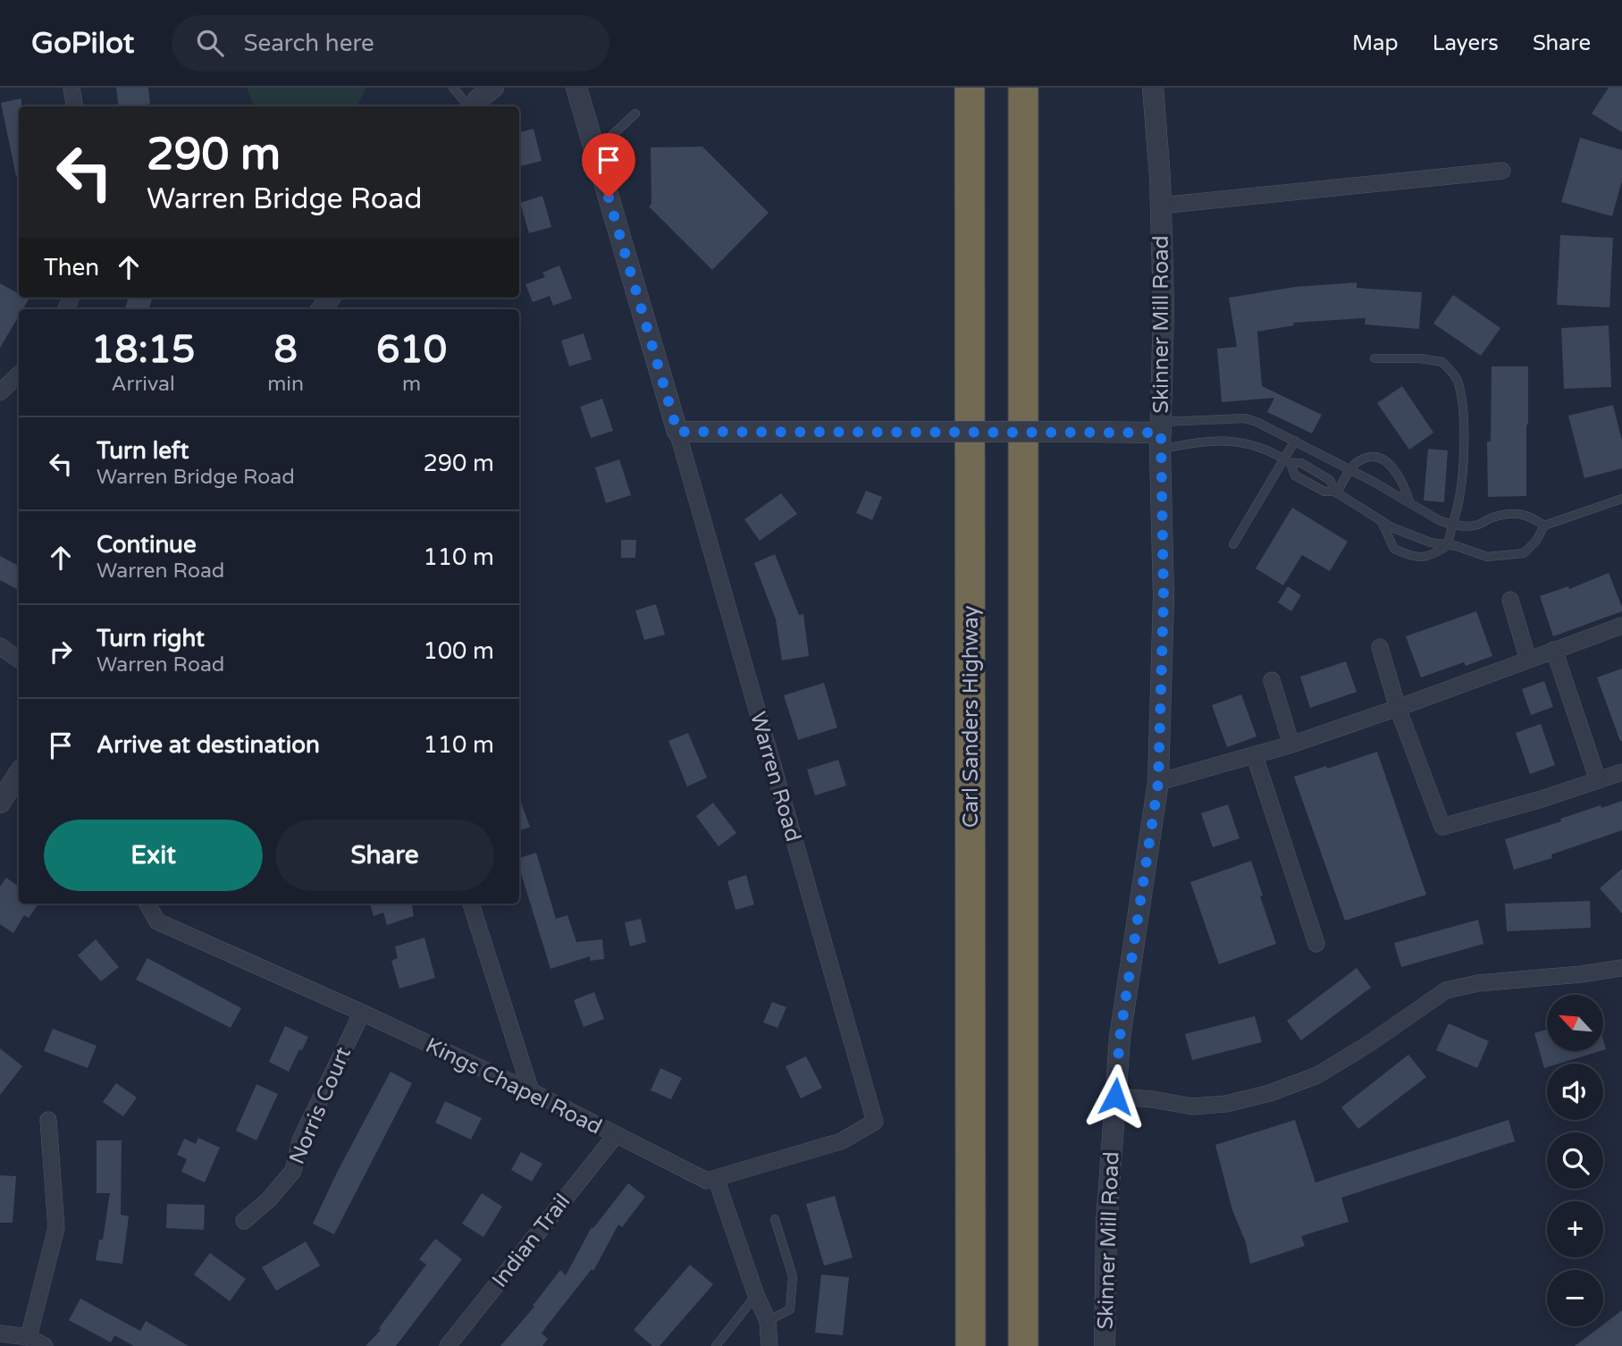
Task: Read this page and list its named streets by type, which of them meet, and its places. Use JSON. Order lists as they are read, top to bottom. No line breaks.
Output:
{"streets":{"highway":["Carl Sanders Highway"],"street":["Skinner Mill Road","Warren Road","Kings Chapel Road","Norris Court","Indian Trail"]},"crossings":[["Warren Road","Kings Chapel Road"],["Kings Chapel Road","Norris Court"],["Kings Chapel Road","Indian Trail"]],"north":"top left","page":{"header":"GoPilot","search":"Search here","nav":["Map","Layers","Share"],"turn":["290 m","Warren Bridge Road"],"then":"Then","eta":["18:15","Arrival","8","min","610","m"],"list":[{"name":"Turn left","note":"Warren Bridge Road","value":"290 m"},{"name":"Continue","note":"Warren Road","value":"110 m"},{"name":"Turn right","note":"Warren Road","value":"100 m"},{"name":"Arrive at destination","value":"110 m"}],"buttons":["Exit","Share"],"map_buttons":["+","−"]}}
